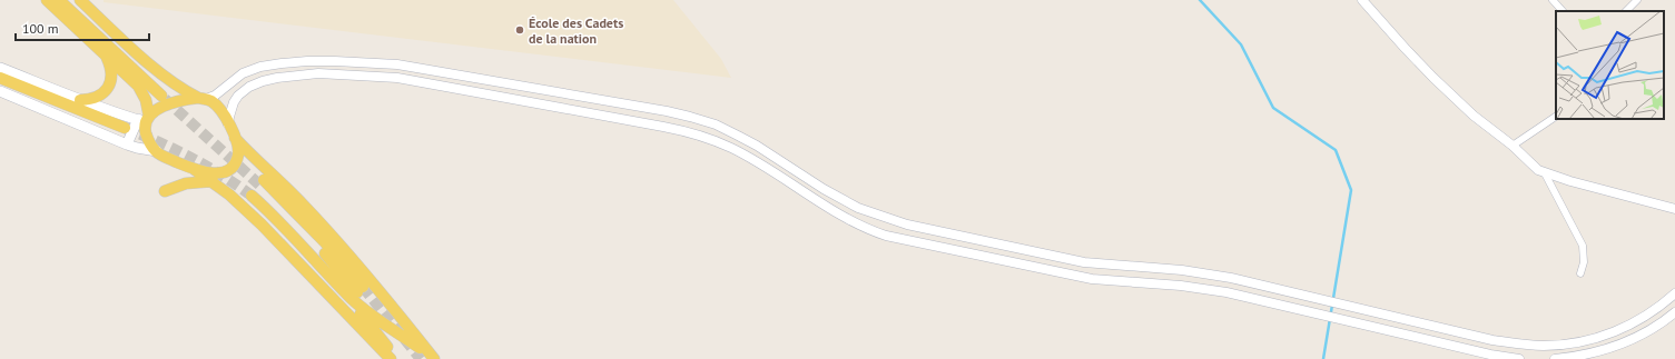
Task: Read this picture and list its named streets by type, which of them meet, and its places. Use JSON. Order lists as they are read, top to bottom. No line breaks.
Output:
{"places":["École des Cadets de la nation"],"scale_bar":"100 m"}
